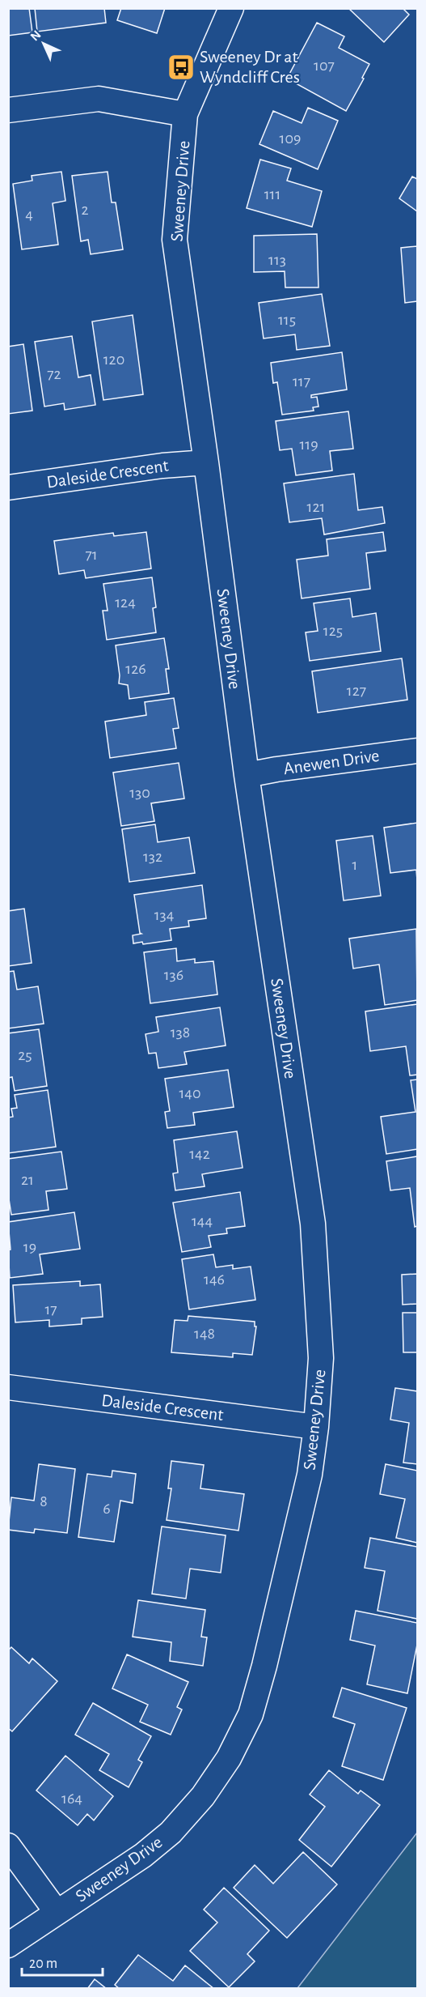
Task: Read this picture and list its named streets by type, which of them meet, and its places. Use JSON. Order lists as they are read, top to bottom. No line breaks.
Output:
{"streets":{"street":["Sweeney Drive","Daleside Crescent","Anewen Drive"]},"crossings":[["Sweeney Drive","Daleside Crescent"],["Sweeney Drive","Anewen Drive"]],"places":{"bus stop":["Sweeney Dr at Wyndcliff Cres"]},"house_numbers":["107","109","111","2","4","113","115","120","72","117","119","121","71","124","125","126","127","130","132","1","134","136","138","25","140","142","21","144","19","146","17","148","8","6","164"],"scale_bar":"20 m","north":"top left"}
